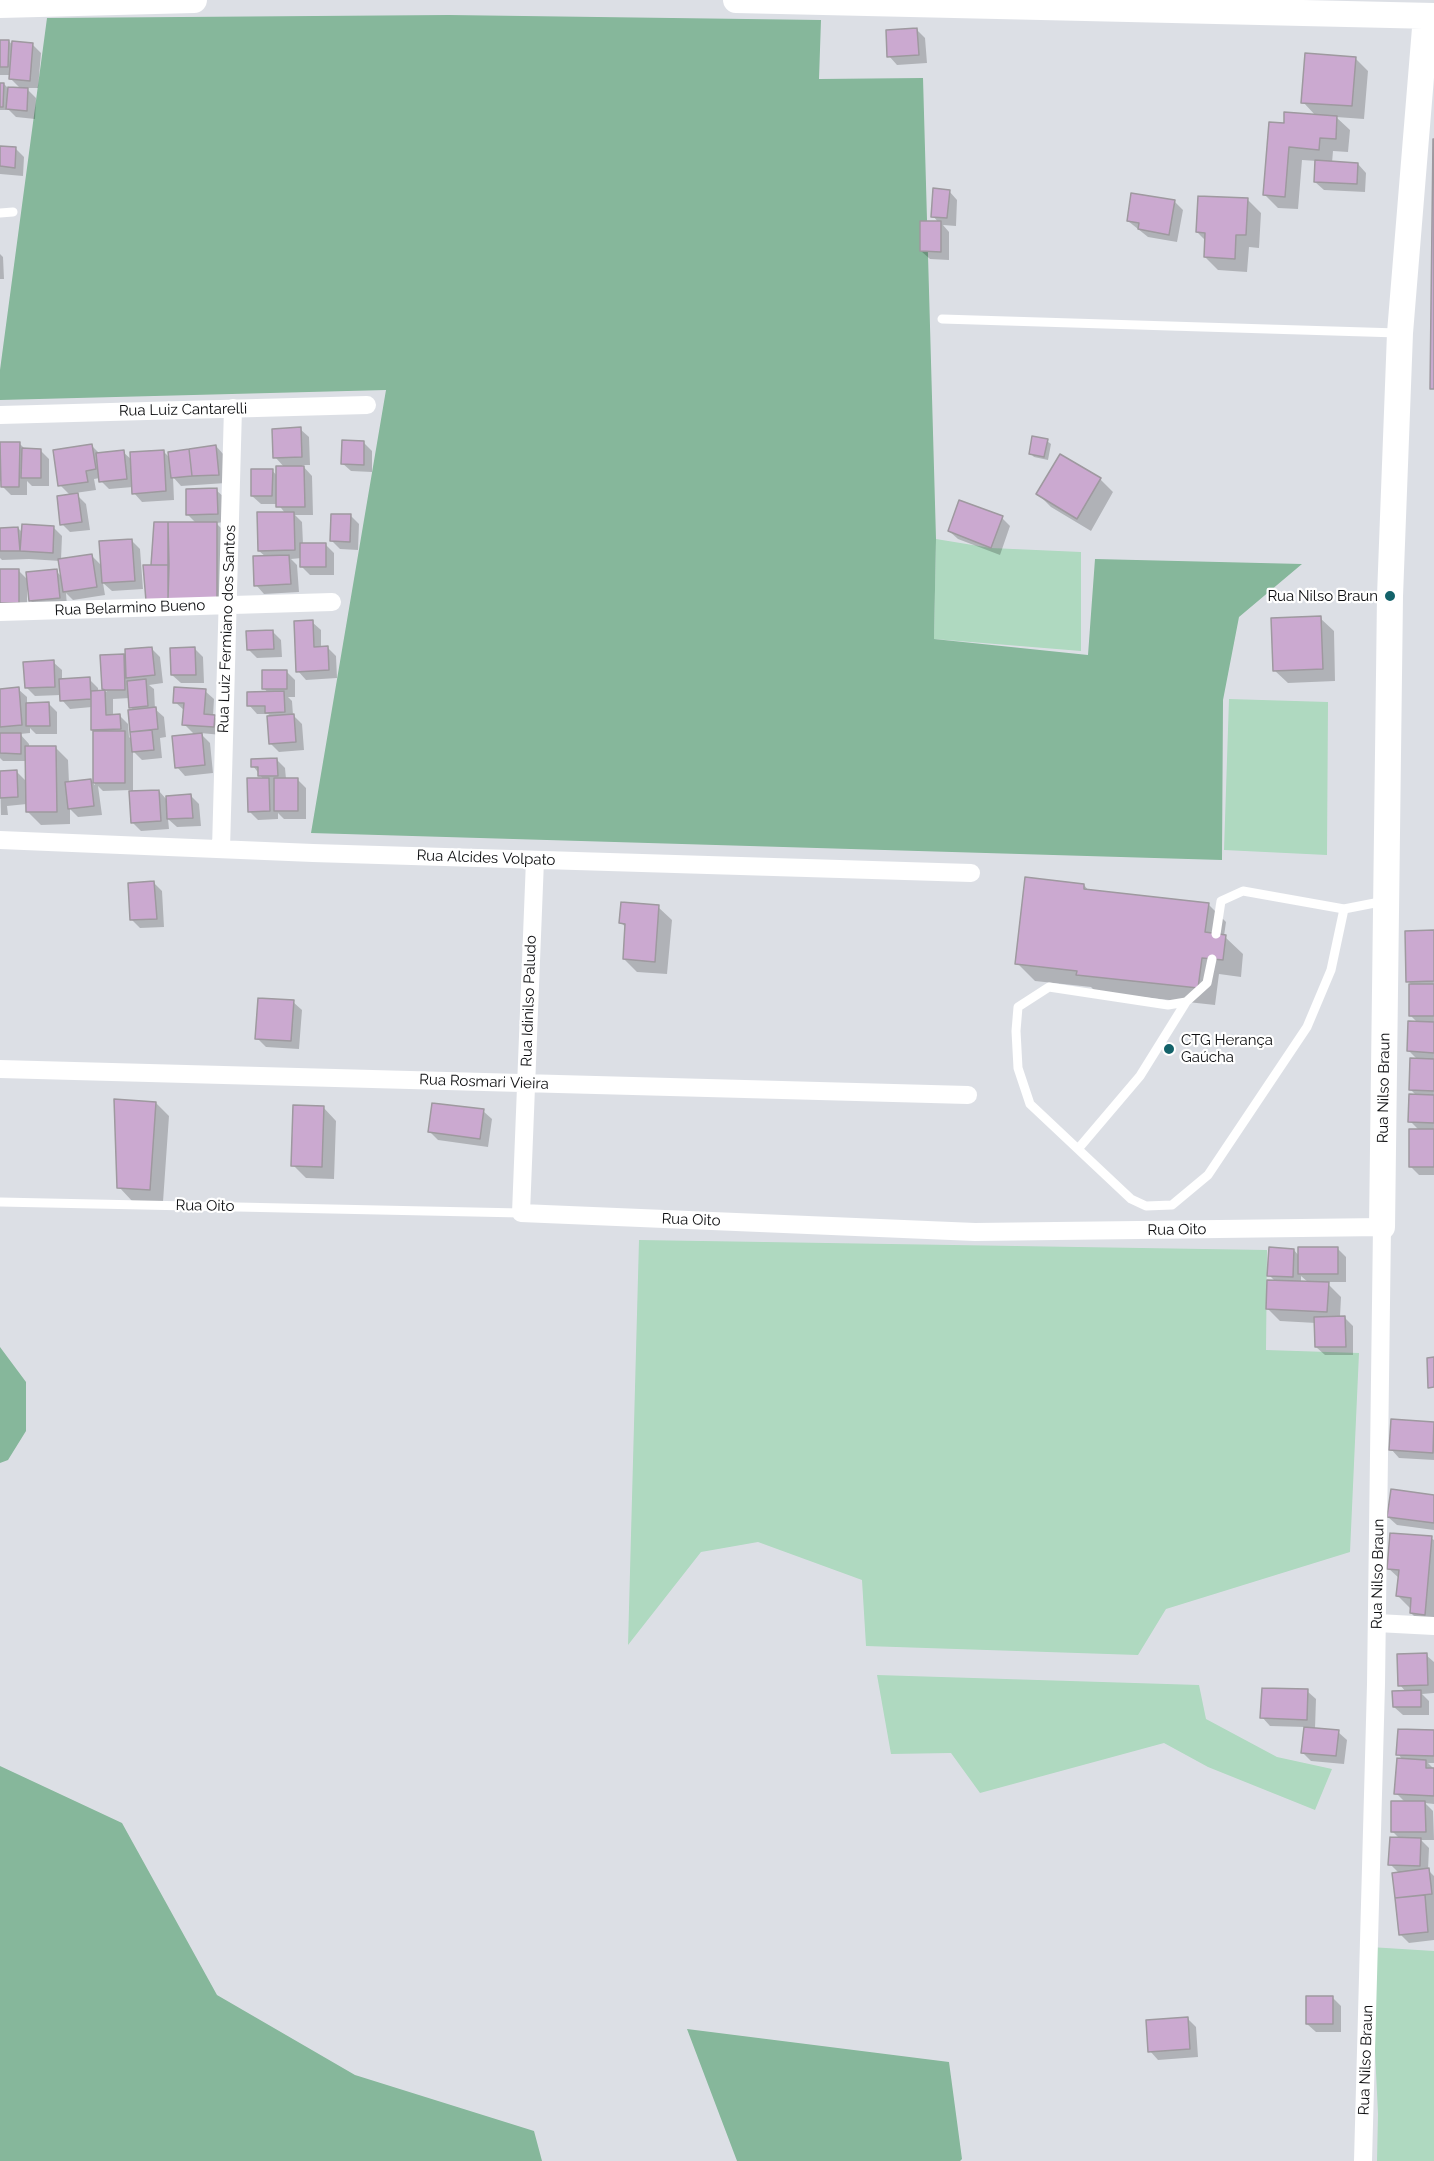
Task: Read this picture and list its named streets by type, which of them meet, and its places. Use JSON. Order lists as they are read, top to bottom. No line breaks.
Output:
{"streets":{"street":["Rua Luiz Cantarelli","Rua Belarmino Bueno","Rua Luiz Fermiano dos Santos","Rua Alcides Volpato","Rua Idinilso Paludo","Rua Rosmari Vieira","Rua Nilso Braun","Rua Oito"]},"crossings":[["Rua Luiz Cantarelli","Rua Luiz Fermiano dos Santos"],["Rua Belarmino Bueno","Rua Luiz Fermiano dos Santos"],["Rua Luiz Fermiano dos Santos","Rua Alcides Volpato"],["Rua Alcides Volpato","Rua Idinilso Paludo"],["Rua Idinilso Paludo","Rua Rosmari Vieira"],["Rua Idinilso Paludo","Rua Oito"],["Rua Nilso Braun","Rua Oito"]],"places":["Rua Nilso Braun","CTG Herança Gaúcha"]}
